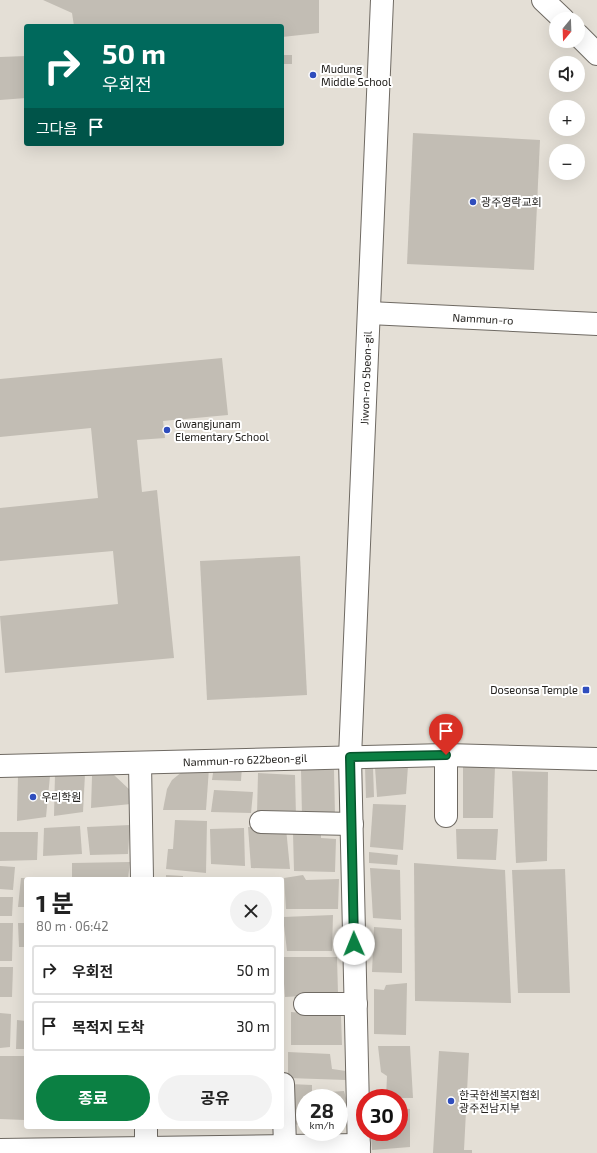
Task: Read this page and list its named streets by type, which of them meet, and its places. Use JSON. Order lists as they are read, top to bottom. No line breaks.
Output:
{"streets":{"street":["Nammun-ro","Jiwon-ro 5beon-gil","Nammun-ro 622beon-gil"]},"crossings":[["Nammun-ro","Jiwon-ro 5beon-gil"],["Jiwon-ro 5beon-gil","Nammun-ro 622beon-gil"]],"places":{"other":["Mudung Middle School","광주영락교회","Gwangjunam Elementary School","우리학원","한국한센복지협회 광주전남지부"],"transit":["Doseonsa Temple"]},"north":"bottom","page":{"map_buttons":["+","−"],"turn":["50 m","우회전"],"then":"그다음","heading":["1 분","80 m · 06:42"],"list":[{"name":"우회전","value":"50 m"},{"name":"목적지 도착","value":"30 m"}],"buttons":["종료","공유"],"speed":"28 km/h","limit":"30"}}
